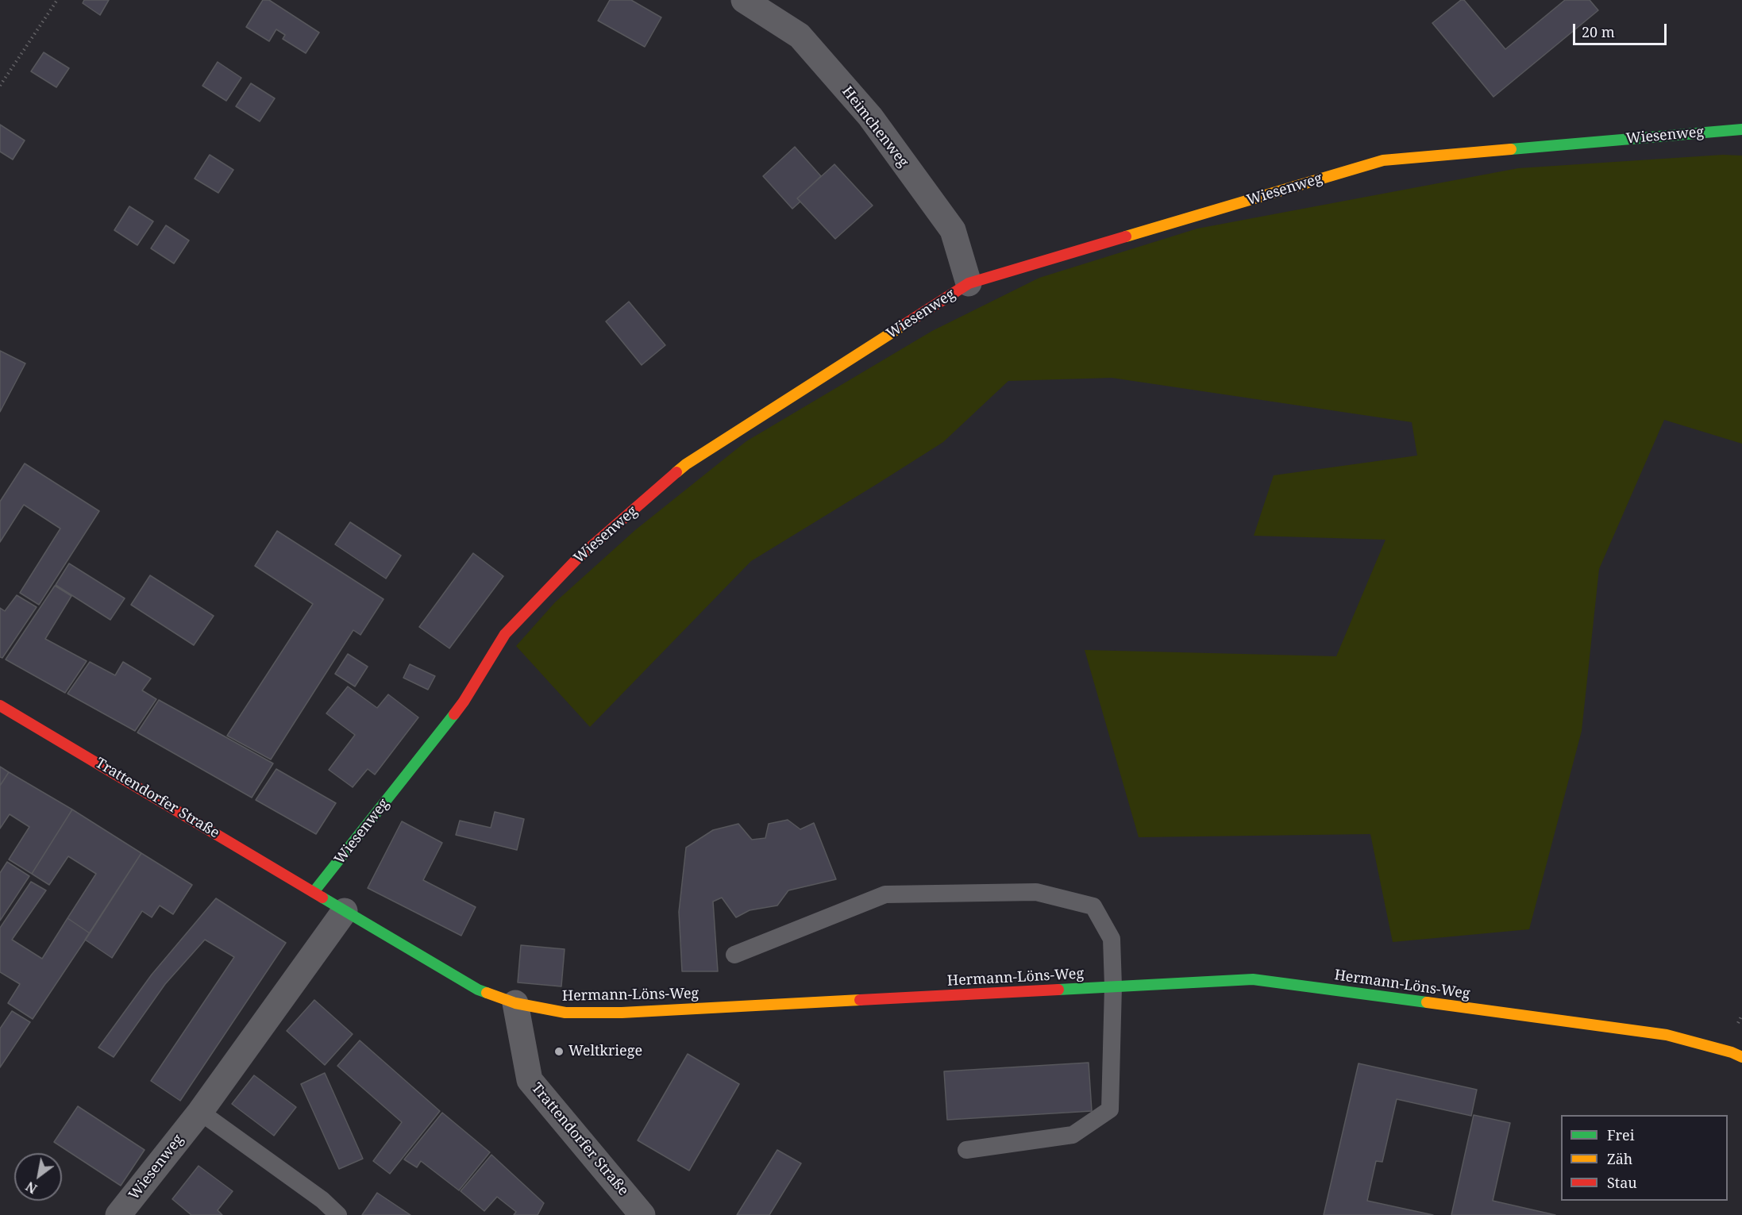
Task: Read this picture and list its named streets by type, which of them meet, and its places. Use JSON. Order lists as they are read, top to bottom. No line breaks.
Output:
{"streets":{"street":["Heimchenweg","Wiesenweg","Trattendorfer Straße","Hermann-Löns-Weg"]},"crossings":[["Heimchenweg","Wiesenweg"],["Wiesenweg","Trattendorfer Straße"],["Wiesenweg","Hermann-Löns-Weg"],["Trattendorfer Straße","Hermann-Löns-Weg"]],"places":["Weltkriege"],"legend":["Frei","Zäh","Stau"],"scale_bar":"20 m","north":"bottom left"}
